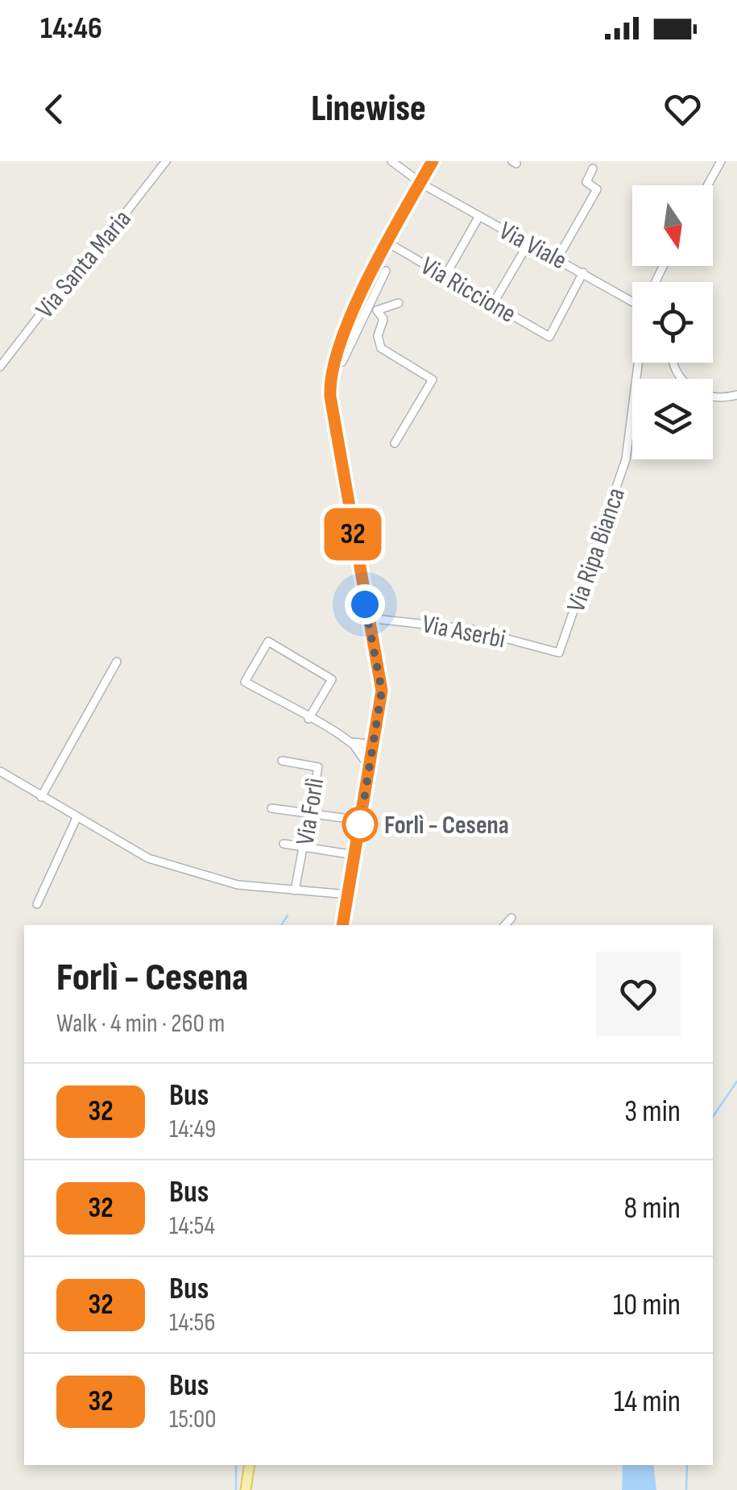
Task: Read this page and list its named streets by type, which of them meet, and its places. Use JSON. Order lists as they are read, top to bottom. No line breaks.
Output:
{"streets":{"street":["Via Viale","Via Santa Maria","Via Riccione","Via Ripa Bianca","Via Aserbi","Via Forlì"]},"crossings":[["Via Viale","Via Riccione"],["Via Ripa Bianca","Via Aserbi"]],"places":["Forlì - Cesena"],"lines":["bus line 32"],"north":"bottom","page":{"status":"14:46","header":"Linewise","on_map":"32","heading":["Forlì - Cesena","Walk · 4 min · 260 m"],"list":[{"mark":"32","name":"Bus","note":"14:49","value":"3 min"},{"mark":"32","name":"Bus","note":"14:54","value":"8 min"},{"mark":"32","name":"Bus","note":"14:56","value":"10 min"},{"mark":"32","name":"Bus","note":"15:00","value":"14 min"}]}}
